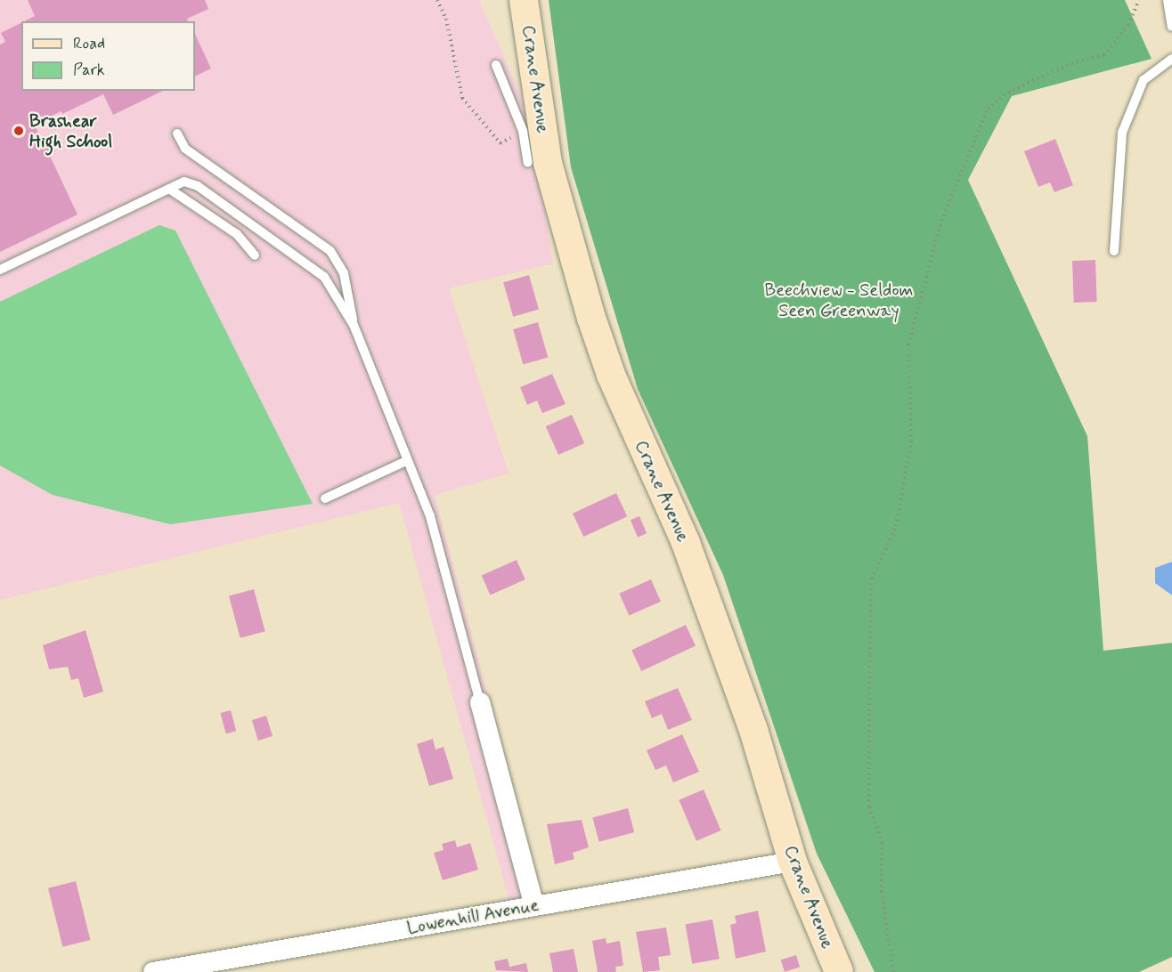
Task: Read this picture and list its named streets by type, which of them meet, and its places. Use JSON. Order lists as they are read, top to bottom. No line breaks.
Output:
{"streets":{"street":["Crane Avenue","Lowenhill Avenue"]},"crossings":[["Crane Avenue","Lowenhill Avenue"]],"parks":["Beechview - Seldom Seen Greenway"],"places":["Brashear High School"],"legend":["Road","Park"]}
